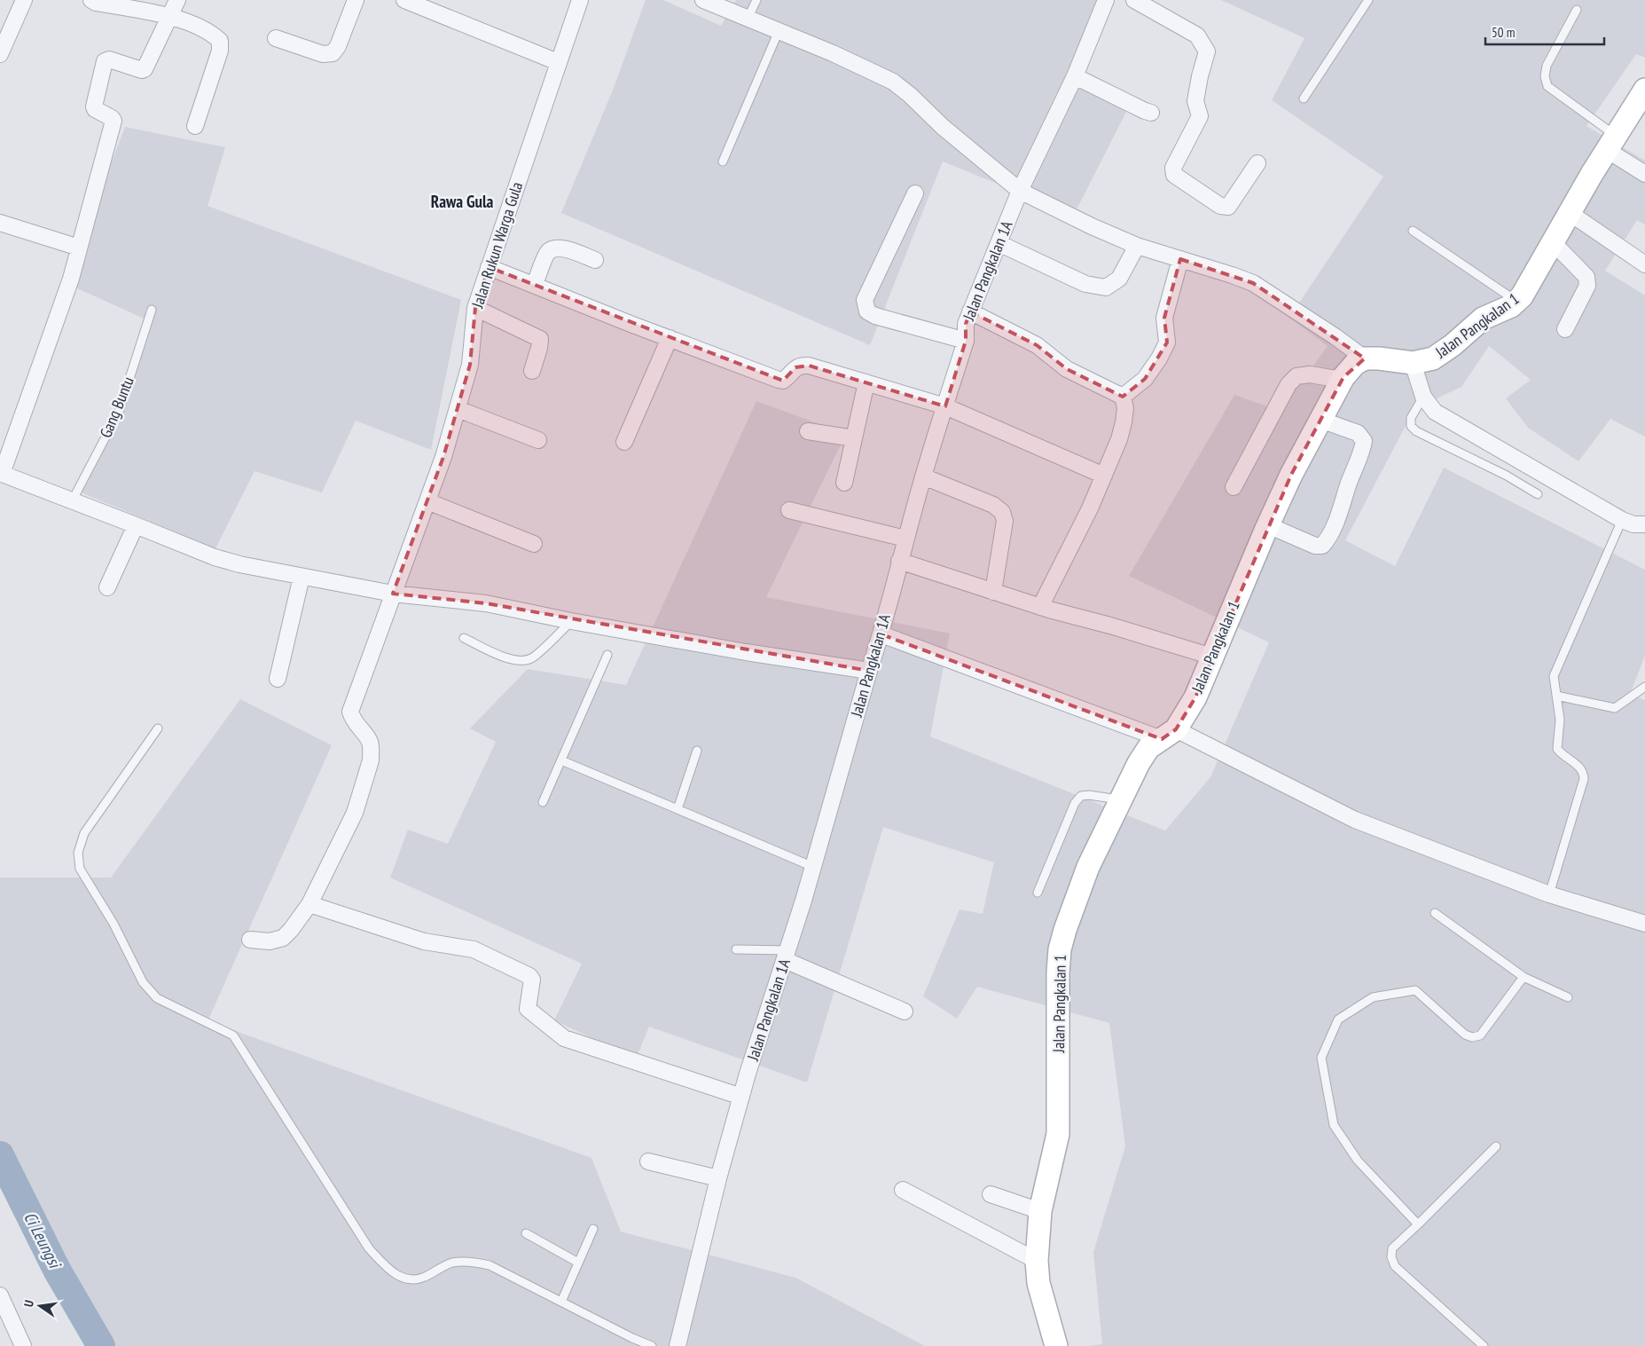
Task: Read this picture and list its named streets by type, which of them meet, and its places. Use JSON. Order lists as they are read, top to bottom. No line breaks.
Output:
{"streets":{"main road":["Jalan Pangkalan 1"],"street":["Jalan Rukun Warga Gula","Jalan Pangkalan 1A"],"lane":["Gang Buntu"]},"districts":["Rawa Gula"],"water":["Ci Leungsi"],"scale_bar":"50 m","north":"left"}
